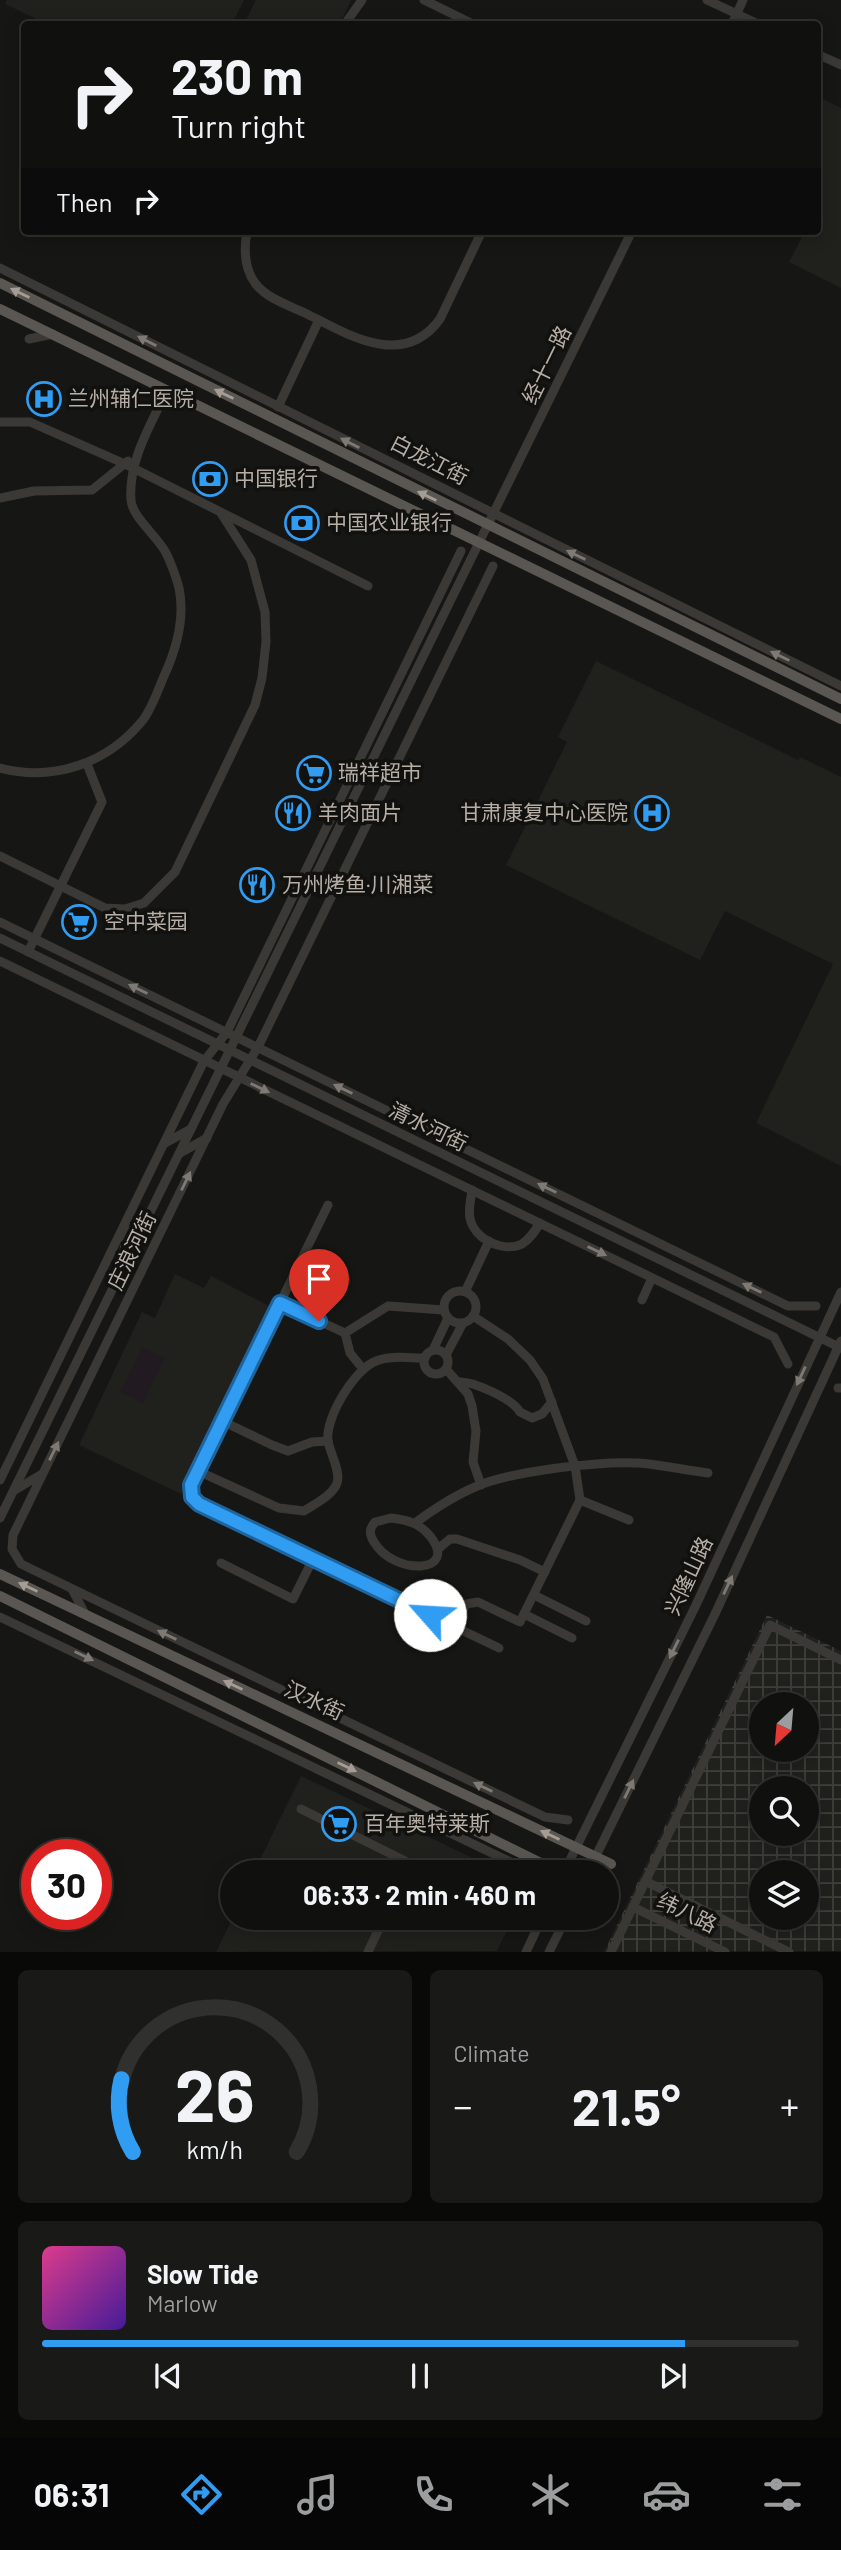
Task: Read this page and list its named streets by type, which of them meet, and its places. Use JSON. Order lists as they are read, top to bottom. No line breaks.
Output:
{"streets":{"main road":["白龙江街","汉水街"],"street":["经十一路","清水河街","庄浪河街","兴隆山路","纬八路"]},"crossings":[["经十一路","白龙江街"],["经十一路","清水河街"],["清水河街","庄浪河街"],["清水河街","兴隆山路"],["兴隆山路","汉水街"]],"one_way":["白龙江街"],"places":{"hospital":["兰州辅仁医院","甘肃康复中心医院"],"bank":["中国银行","中国农业银行"],"supermarket":["瑞祥超市","空中菜园","百年奥特莱斯"],"restaurant":["羊肉面片","万州烤鱼·川湘菜"]},"north":"bottom left","page":{"turn":["230 m","Turn right"],"then":"Then","limit":"30","trip":"06:33 · 2 min · 460 m","tile":"Climate","heat":["−","21.5°","+"],"song":["Slow Tide","Marlow"],"tabs":"06:31","gauge":["26","km/h"]}}
